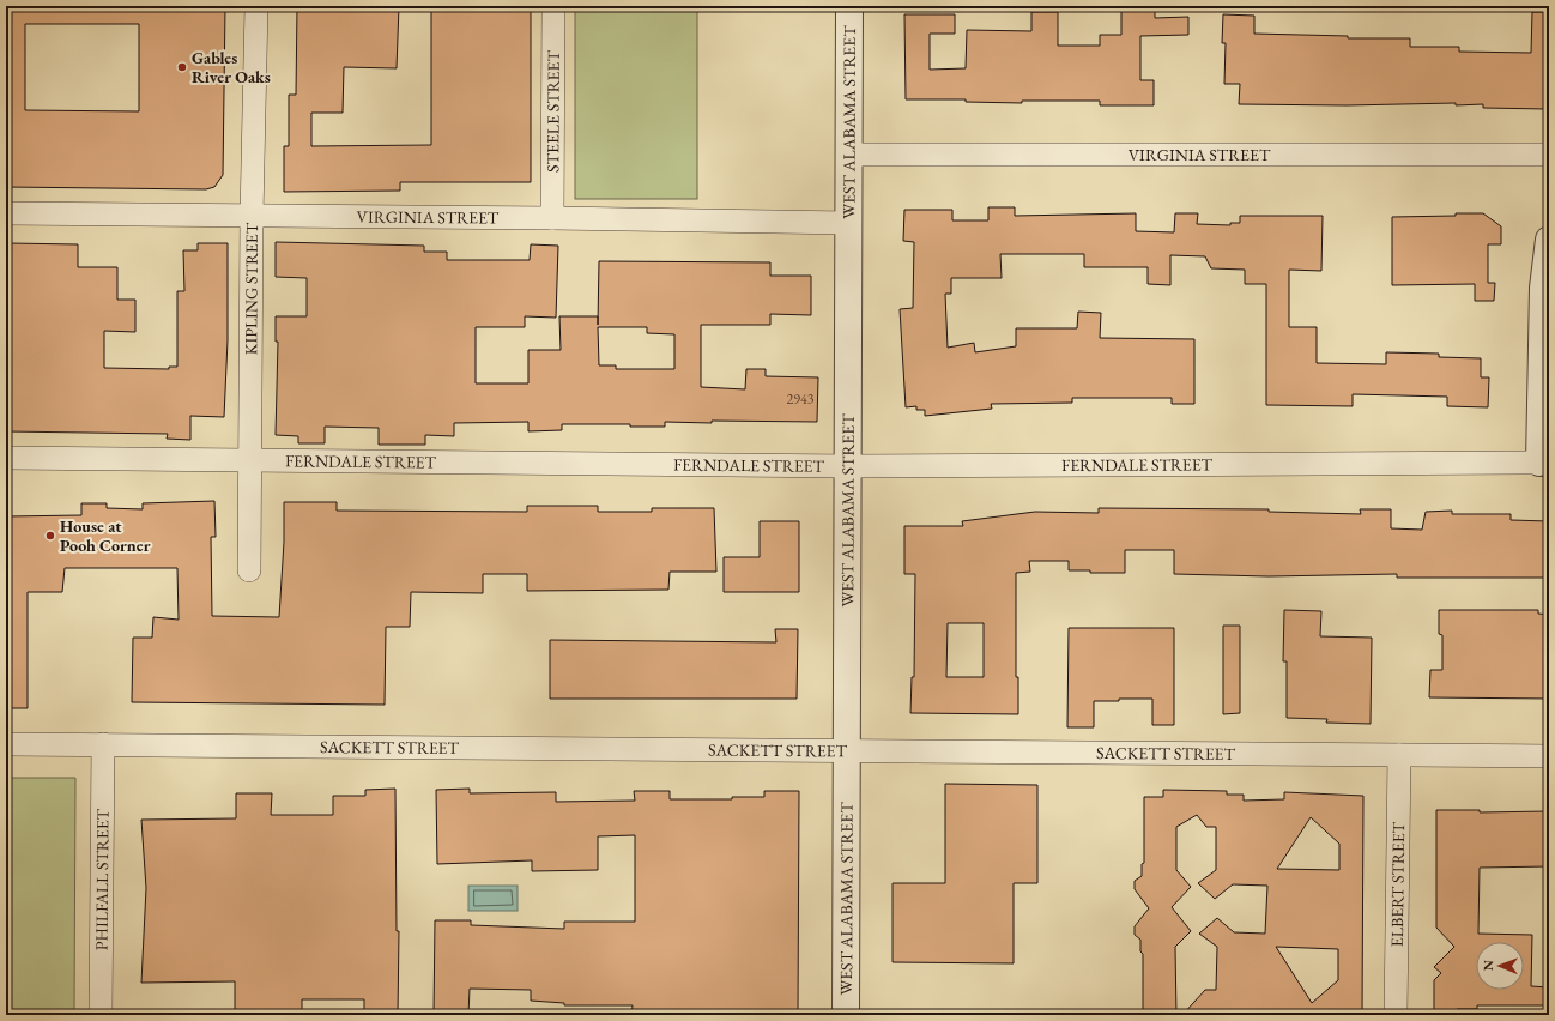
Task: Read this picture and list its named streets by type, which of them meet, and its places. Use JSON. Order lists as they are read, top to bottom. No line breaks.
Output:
{"streets":{"street":["STEELE STREET","WEST ALABAMA STREET","VIRGINIA STREET","KIPLING STREET","FERNDALE STREET","SACKETT STREET","PHILFALL STREET","ELBERT STREET"]},"crossings":[["STEELE STREET","VIRGINIA STREET"],["WEST ALABAMA STREET","VIRGINIA STREET"],["WEST ALABAMA STREET","FERNDALE STREET"],["WEST ALABAMA STREET","SACKETT STREET"],["VIRGINIA STREET","KIPLING STREET"],["KIPLING STREET","FERNDALE STREET"],["SACKETT STREET","PHILFALL STREET"],["SACKETT STREET","ELBERT STREET"]],"places":["Gables River Oaks","House at Pooh Corner"],"house_numbers":["2943"],"north":"left"}
